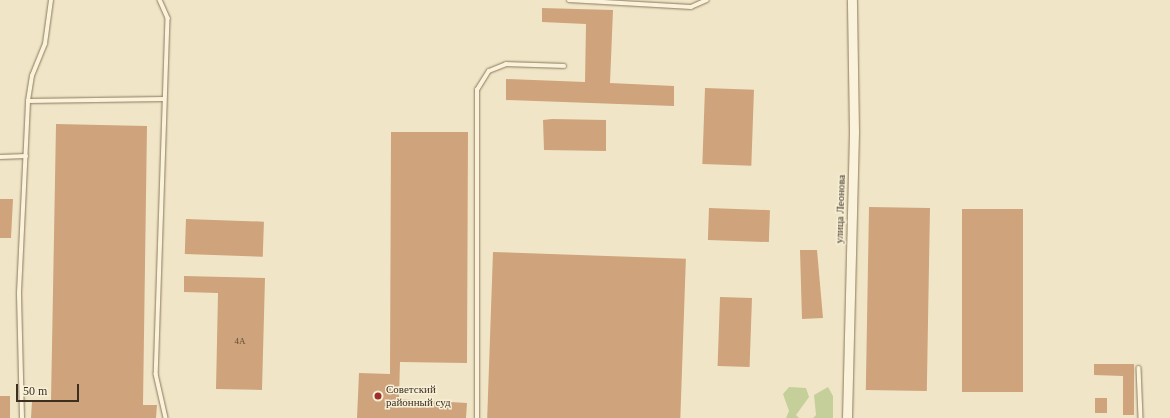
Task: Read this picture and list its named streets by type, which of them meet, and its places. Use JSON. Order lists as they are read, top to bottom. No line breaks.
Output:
{"streets":{"street":["улица Леонова"]},"places":["Советский районный суд"],"house_numbers":["4А"],"scale_bar":"50 m"}
